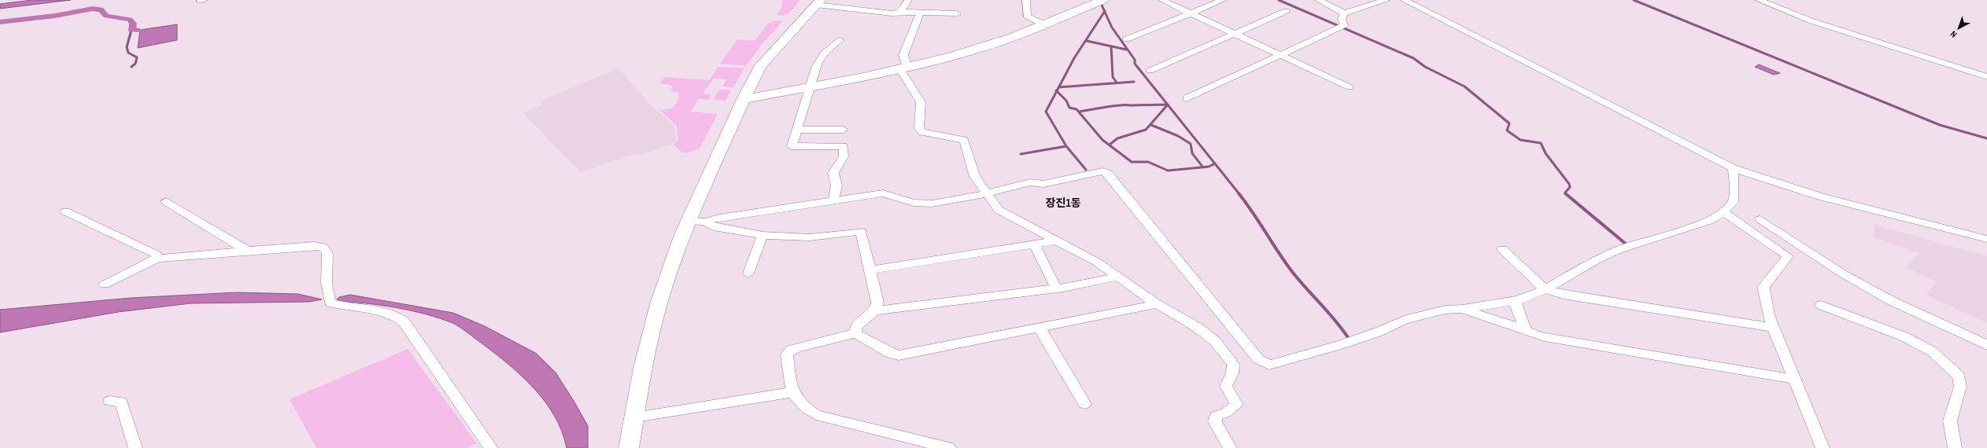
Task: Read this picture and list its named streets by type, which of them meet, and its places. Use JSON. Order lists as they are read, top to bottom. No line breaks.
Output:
{"districts":["장진1동"],"north":"bottom left"}
